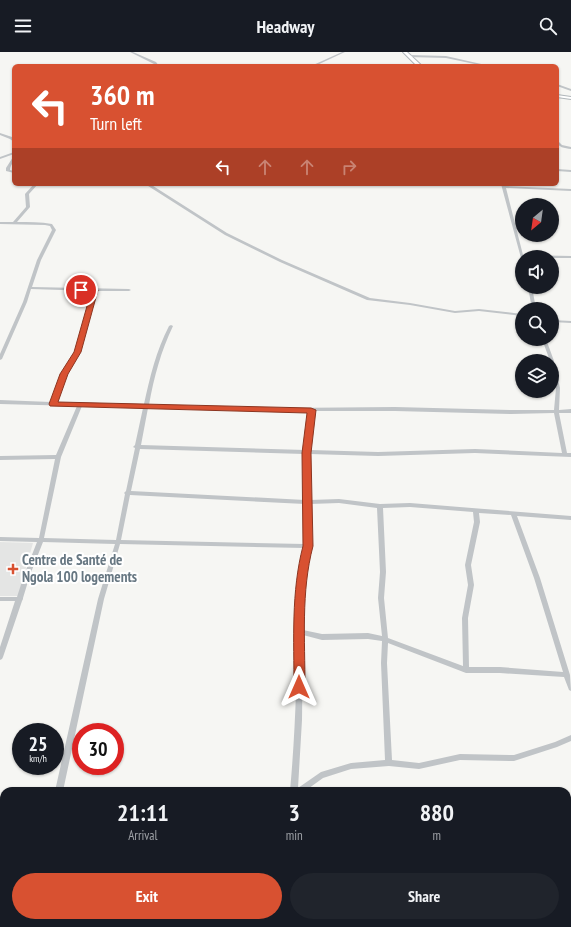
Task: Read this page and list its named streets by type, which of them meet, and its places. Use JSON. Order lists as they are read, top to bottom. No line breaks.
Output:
{"places":{"health":["Centre de Santé de Ngola 100 logements"]},"north":"bottom left","page":{"header":"Headway","turn":["360 m","Turn left"],"speed":"25 km/h","limit":"30","eta":["21:11","Arrival","3","min","880","m"],"buttons":["Exit","Share"]}}
